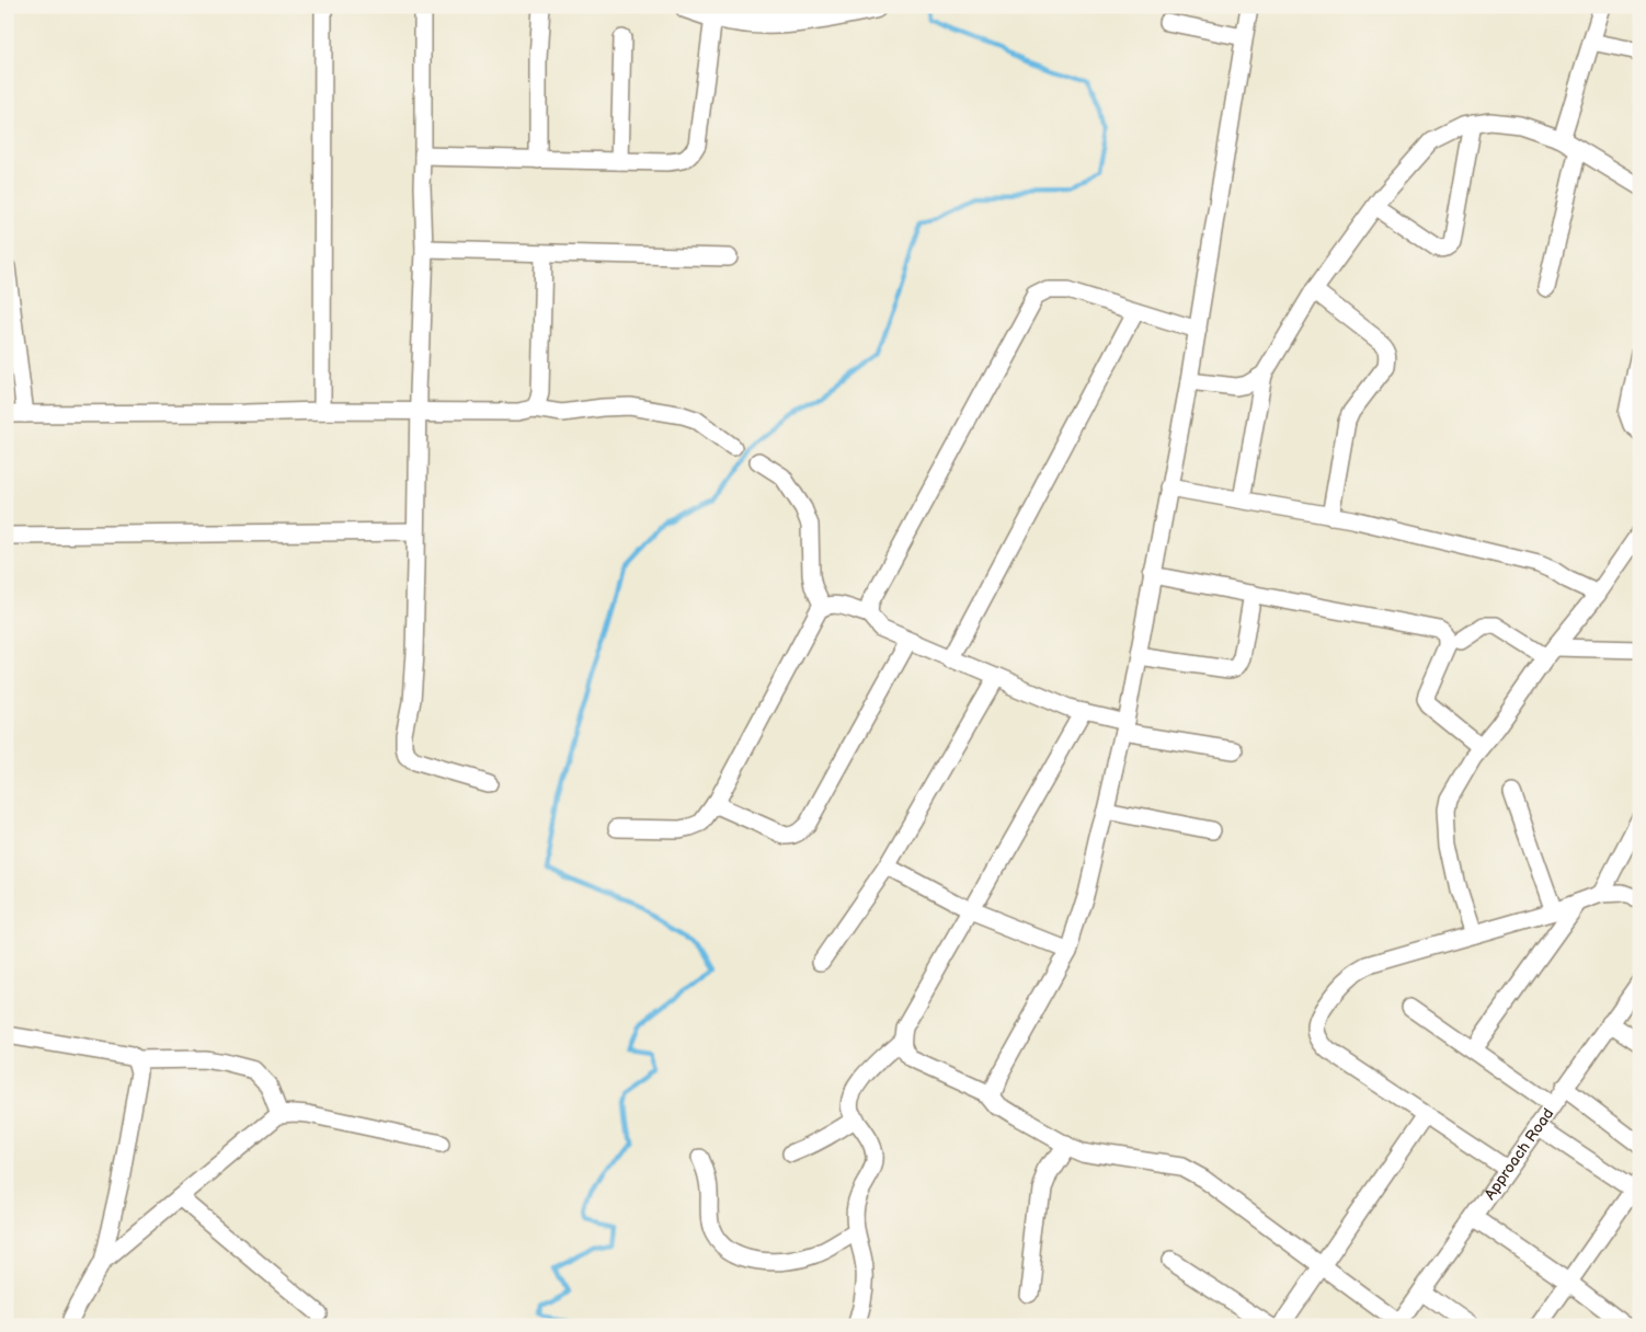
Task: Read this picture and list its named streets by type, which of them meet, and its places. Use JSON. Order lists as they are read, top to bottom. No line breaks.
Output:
{"streets":{"street":["Approach Road"]}}
